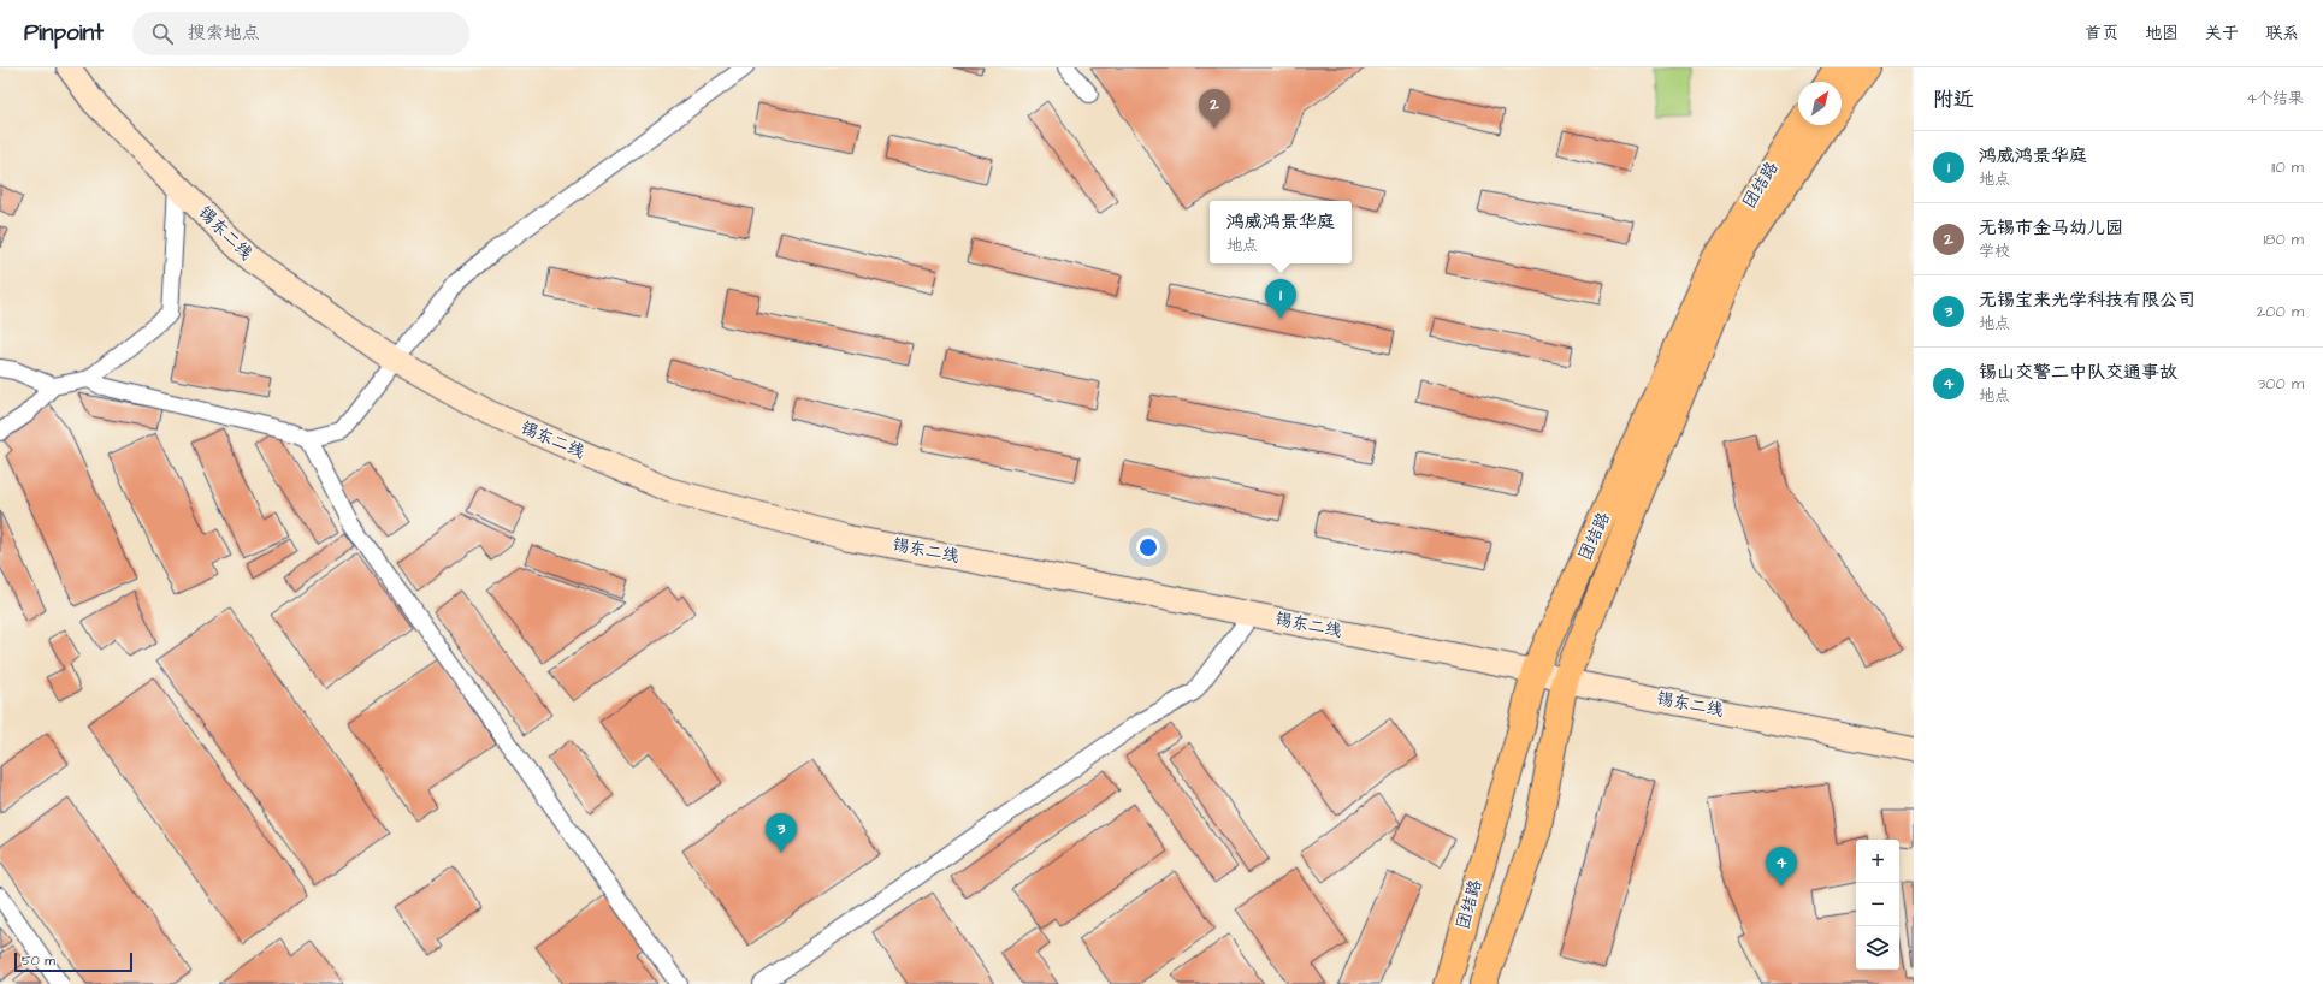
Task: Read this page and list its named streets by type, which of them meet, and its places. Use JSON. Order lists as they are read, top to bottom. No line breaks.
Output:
{"streets":{"main road":["团结路","锡东二线"]},"crossings":[["团结路","锡东二线"]],"scale_bar":"50 m","north":"top right","page":{"header":"Pinpoint","search":"搜索地点","nav":["首页","地图","关于","联系"],"heading":["附近","4个结果"],"pins":["2","1","3","4"],"list":[{"mark":"1","name":"鸿威鸿景华庭","note":"地点","value":"110 m"},{"mark":"2","name":"无锡市金马幼儿园","note":"学校","value":"180 m"},{"mark":"3","name":"无锡宝来光学科技有限公司","note":"地点","value":"200 m"},{"mark":"4","name":"锡山交警二中队交通事故","note":"地点","value":"300 m"}],"popup":["鸿威鸿景华庭","地点"],"map_buttons":["+","−"],"scale":"50 m"}}
